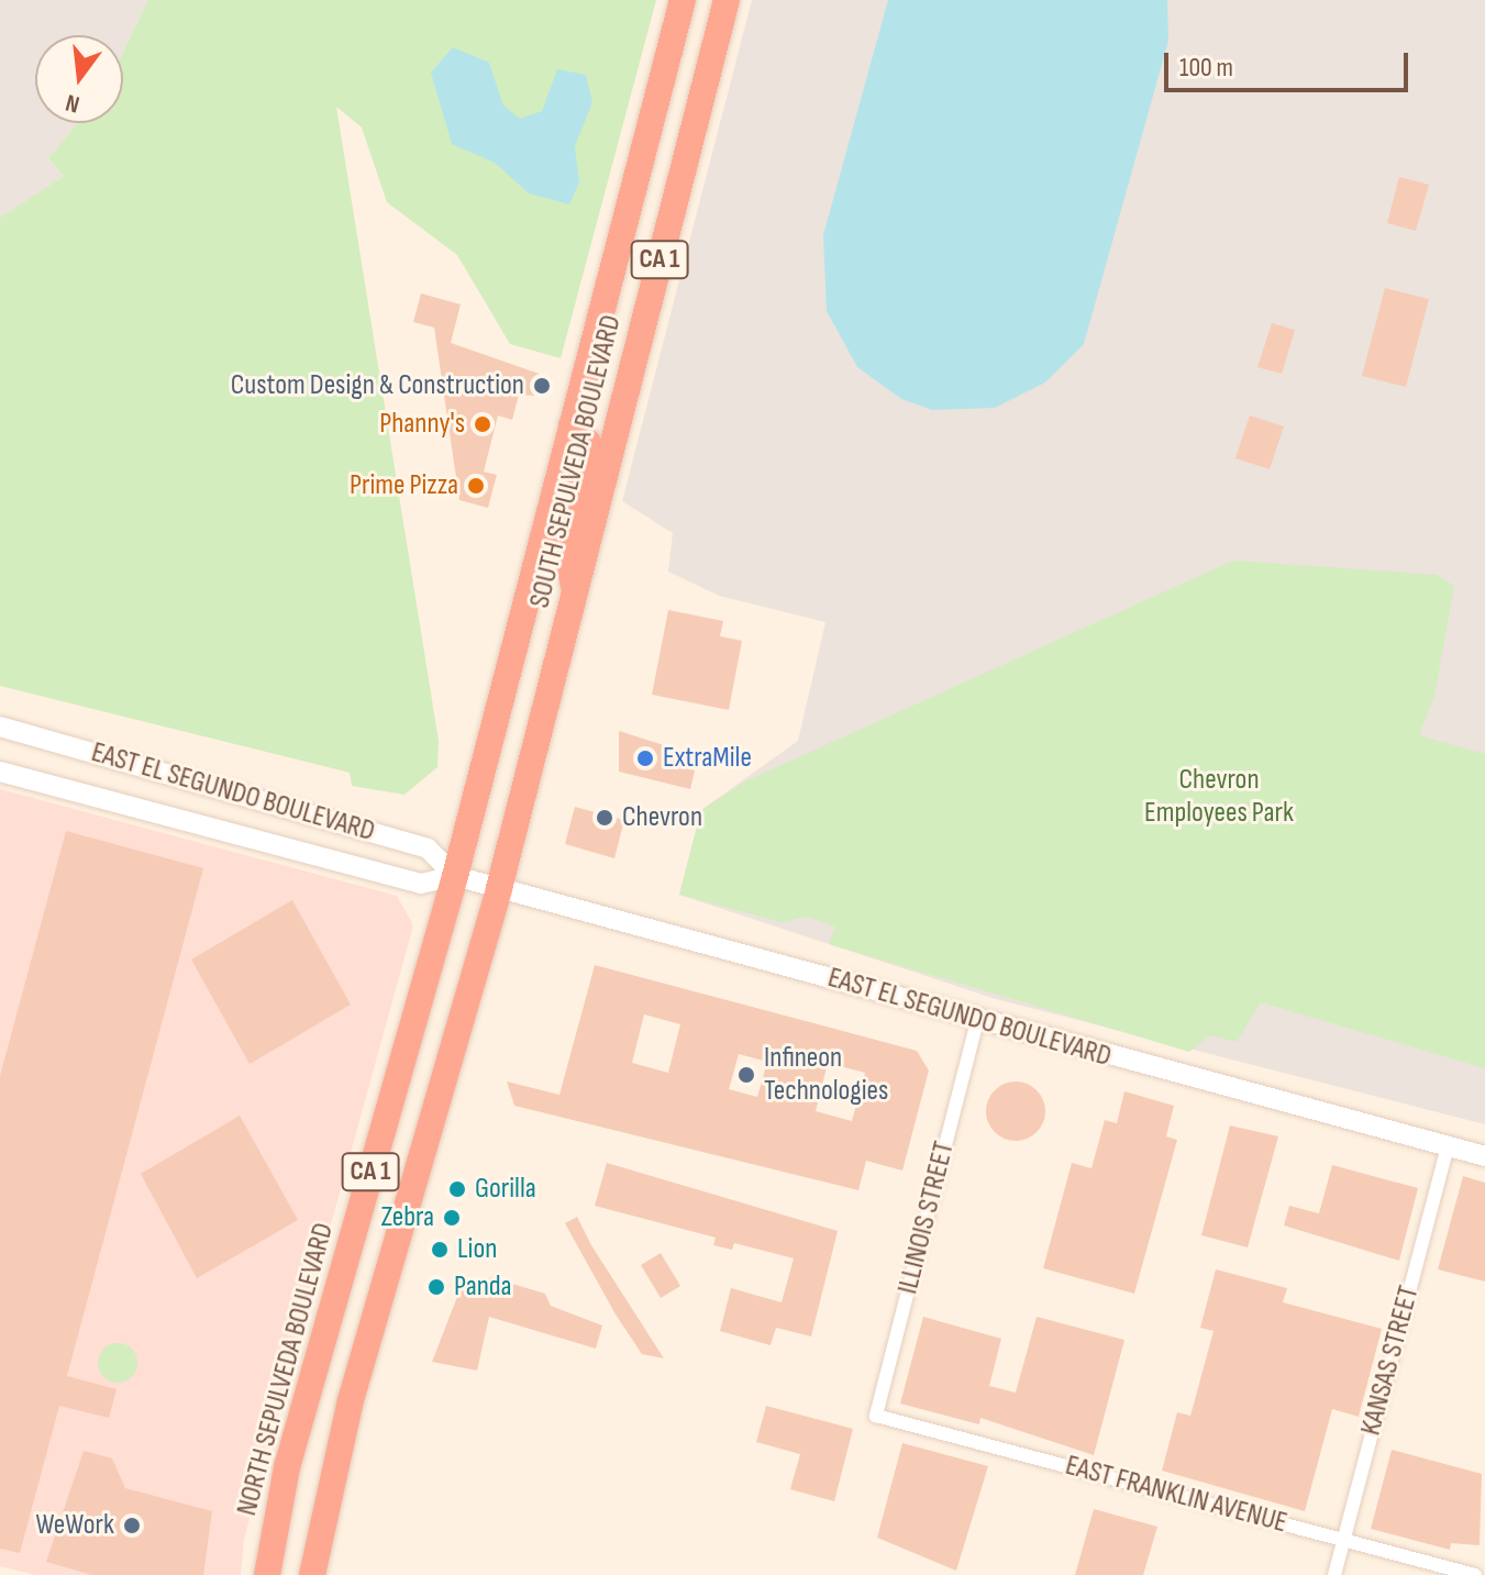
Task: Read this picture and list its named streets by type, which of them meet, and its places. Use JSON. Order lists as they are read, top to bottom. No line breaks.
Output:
{"streets":{"highway":["CA 1","SOUTH SEPULVEDA BOULEVARD","NORTH SEPULVEDA BOULEVARD"],"main road":["EAST EL SEGUNDO BOULEVARD"],"street":["ILLINOIS STREET","KANSAS STREET","EAST FRANKLIN AVENUE"]},"crossings":[["CA 1","SOUTH SEPULVEDA BOULEVARD"],["CA 1","EAST EL SEGUNDO BOULEVARD"],["SOUTH SEPULVEDA BOULEVARD","EAST EL SEGUNDO BOULEVARD"],["SOUTH SEPULVEDA BOULEVARD","NORTH SEPULVEDA BOULEVARD"],["EAST EL SEGUNDO BOULEVARD","ILLINOIS STREET"],["EAST EL SEGUNDO BOULEVARD","KANSAS STREET"],["EAST EL SEGUNDO BOULEVARD","NORTH SEPULVEDA BOULEVARD"],["ILLINOIS STREET","EAST FRANKLIN AVENUE"],["KANSAS STREET","EAST FRANKLIN AVENUE"]],"parks":["Chevron Employees Park"],"places":["Custom Design & Construction","Phanny's","Prime Pizza","ExtraMile","Chevron","Infineon Technologies","Gorilla","Zebra","Lion","Panda","WeWork"],"scale_bar":"100 m","north":"bottom"}
